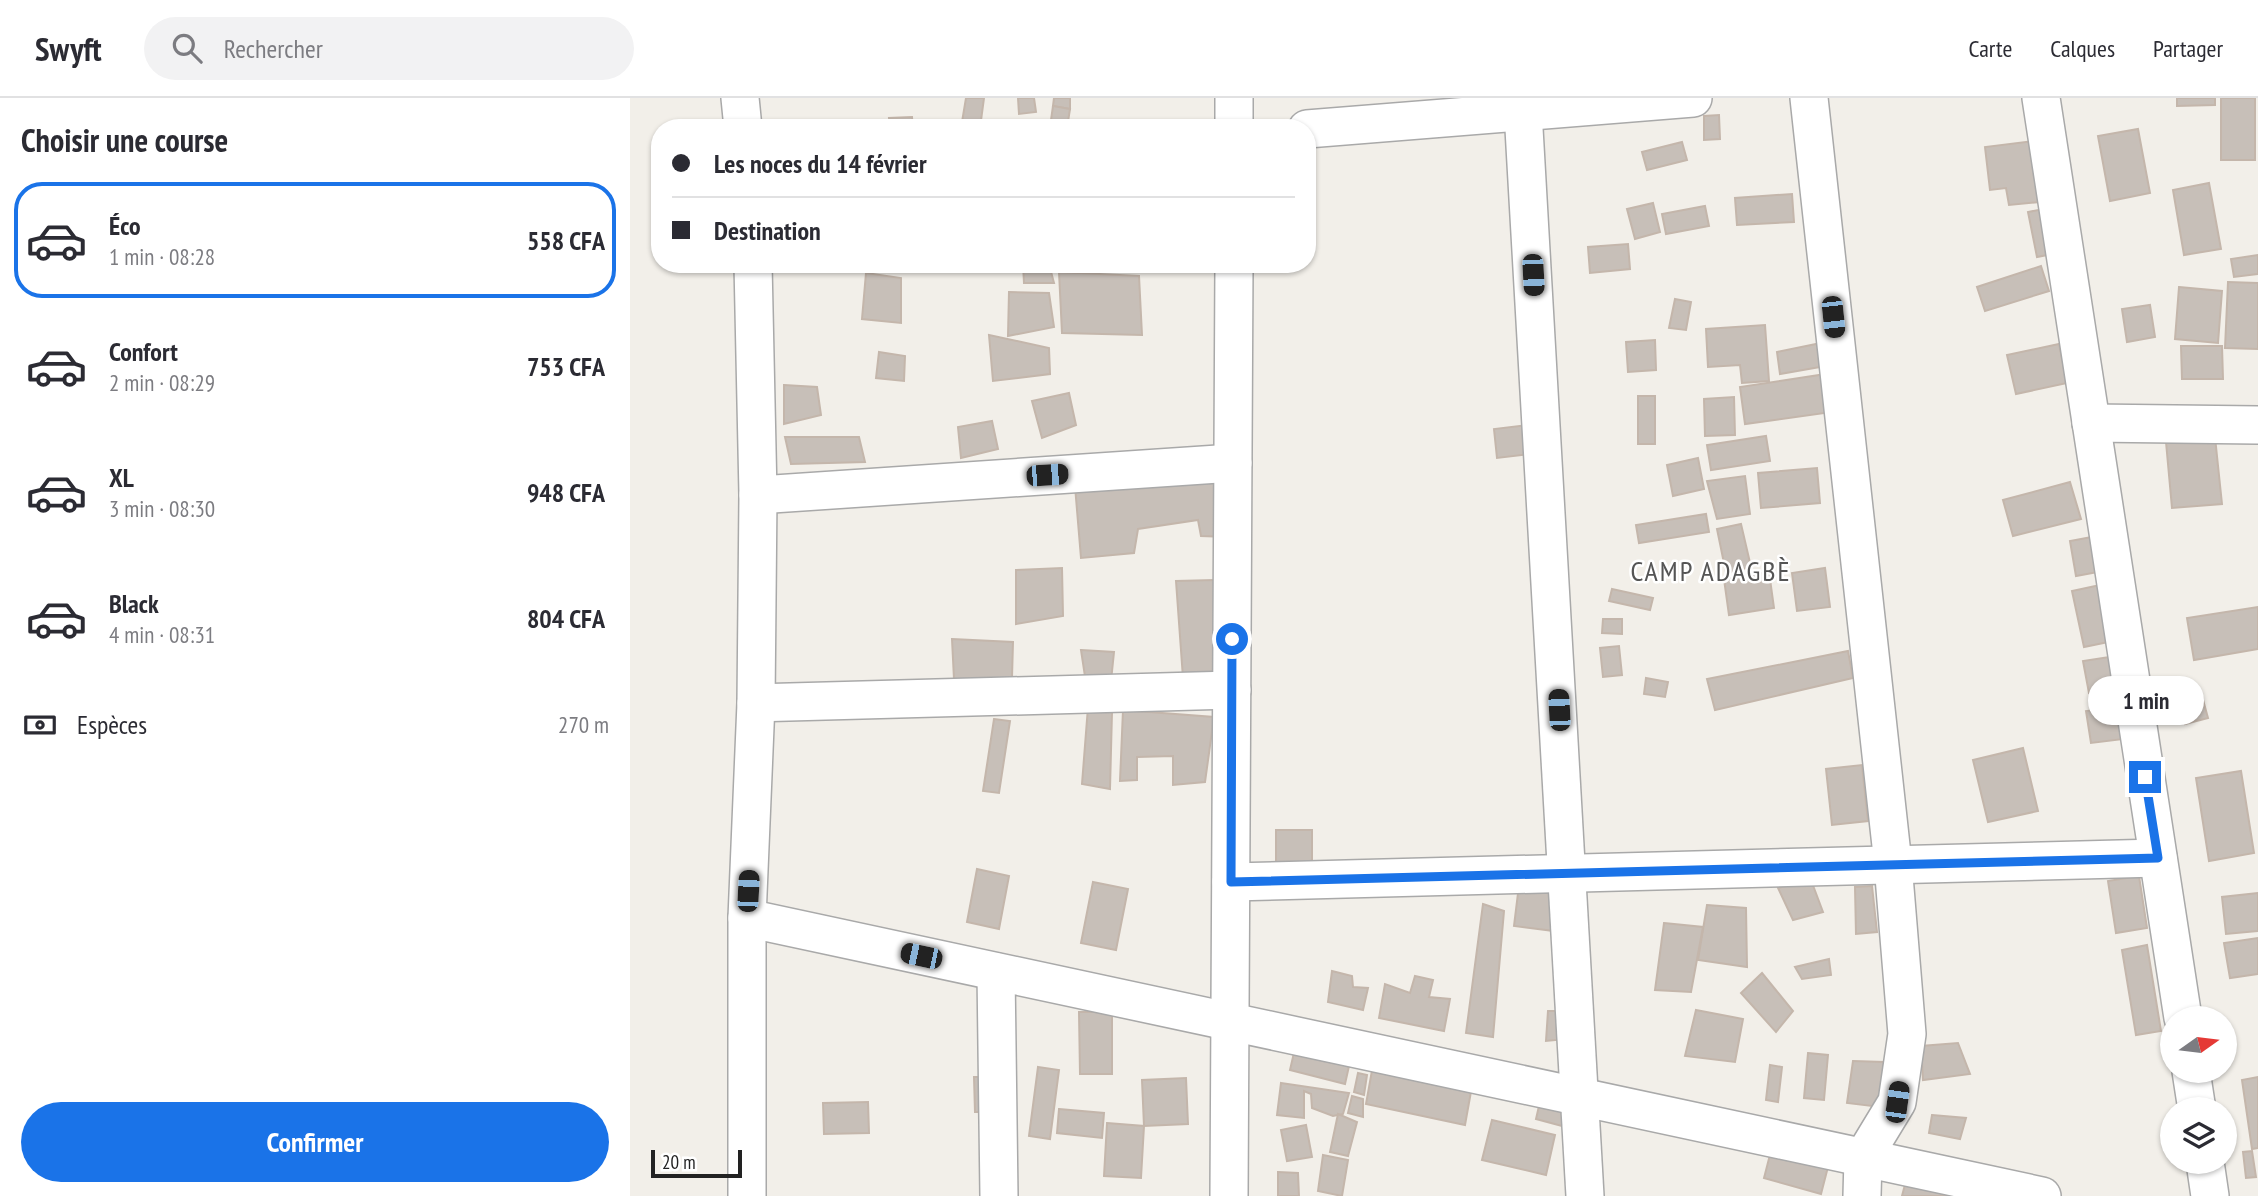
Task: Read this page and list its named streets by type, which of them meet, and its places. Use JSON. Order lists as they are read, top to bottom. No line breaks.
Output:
{"districts":["CAMP ADAGBÈ"],"scale_bar":"20 m","north":"right","page":{"header":"Swyft","search":"Rechercher","nav":["Carte","Calques","Partager"],"heading":"Choisir une course","banner":["Les noces du 14 février","Destination"],"list":[{"name":"Éco","note":"1 min · 08:28","value":"558 CFA"},{"name":"Confort","note":"2 min · 08:29","value":"753 CFA"},{"name":"XL","note":"3 min · 08:30","value":"948 CFA"},{"name":"Black","note":"4 min · 08:31","value":"804 CFA"}],"bubble":"1 min","pay":["Espèces","270 m"],"buttons":"Confirmer","scale":"20 m"}}
